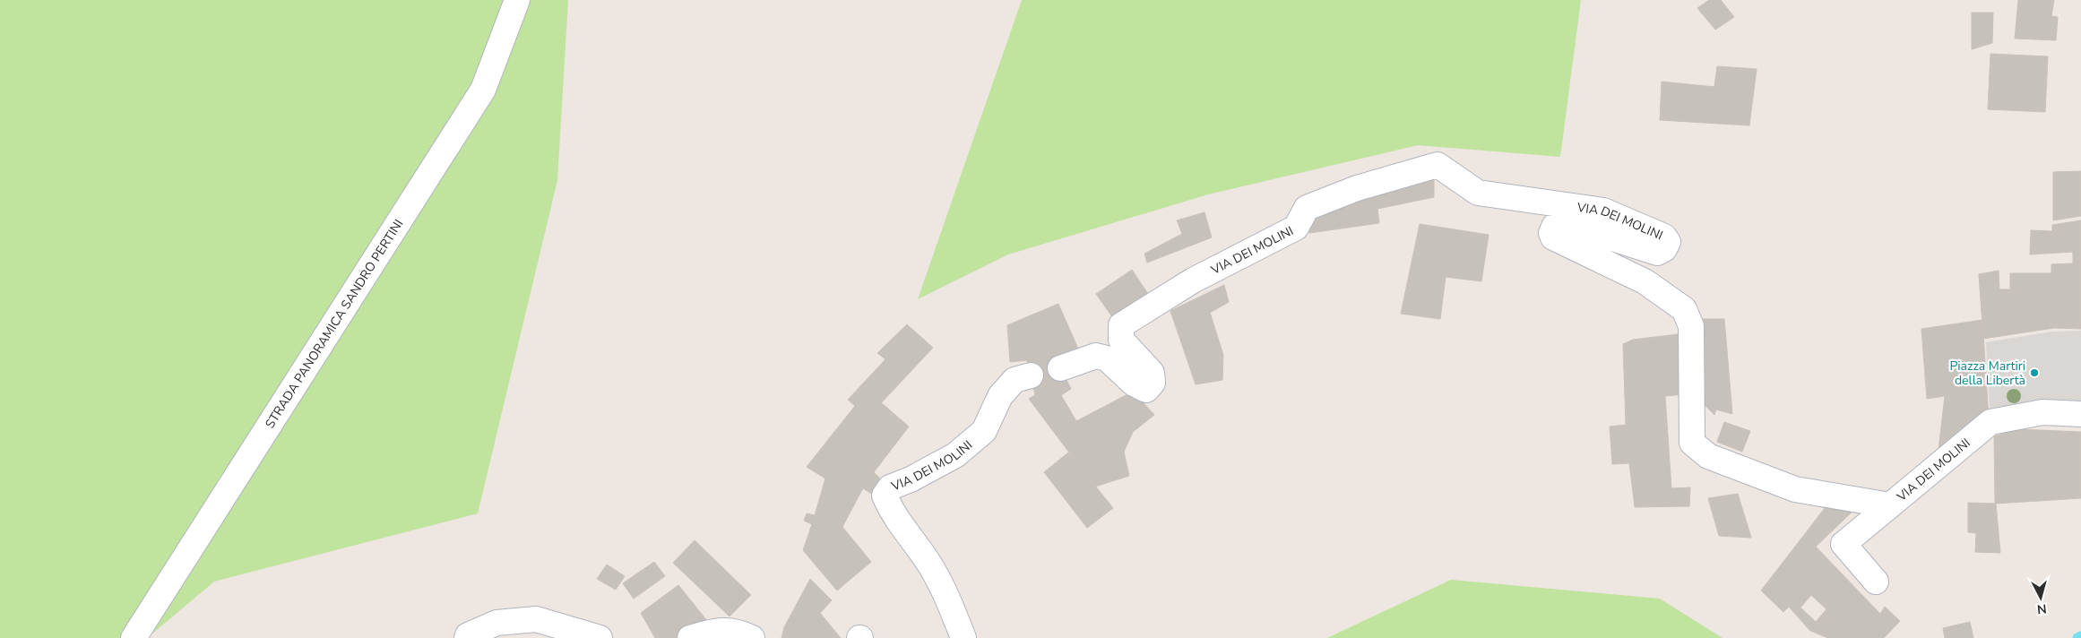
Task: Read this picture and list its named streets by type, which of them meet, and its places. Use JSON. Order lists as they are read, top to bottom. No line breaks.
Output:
{"streets":{"street":["VIA DEI MOLINI","STRADA PANORAMICA SANDRO PERTINI"]},"places":["Piazza Martiri della Libertà"],"north":"bottom"}
